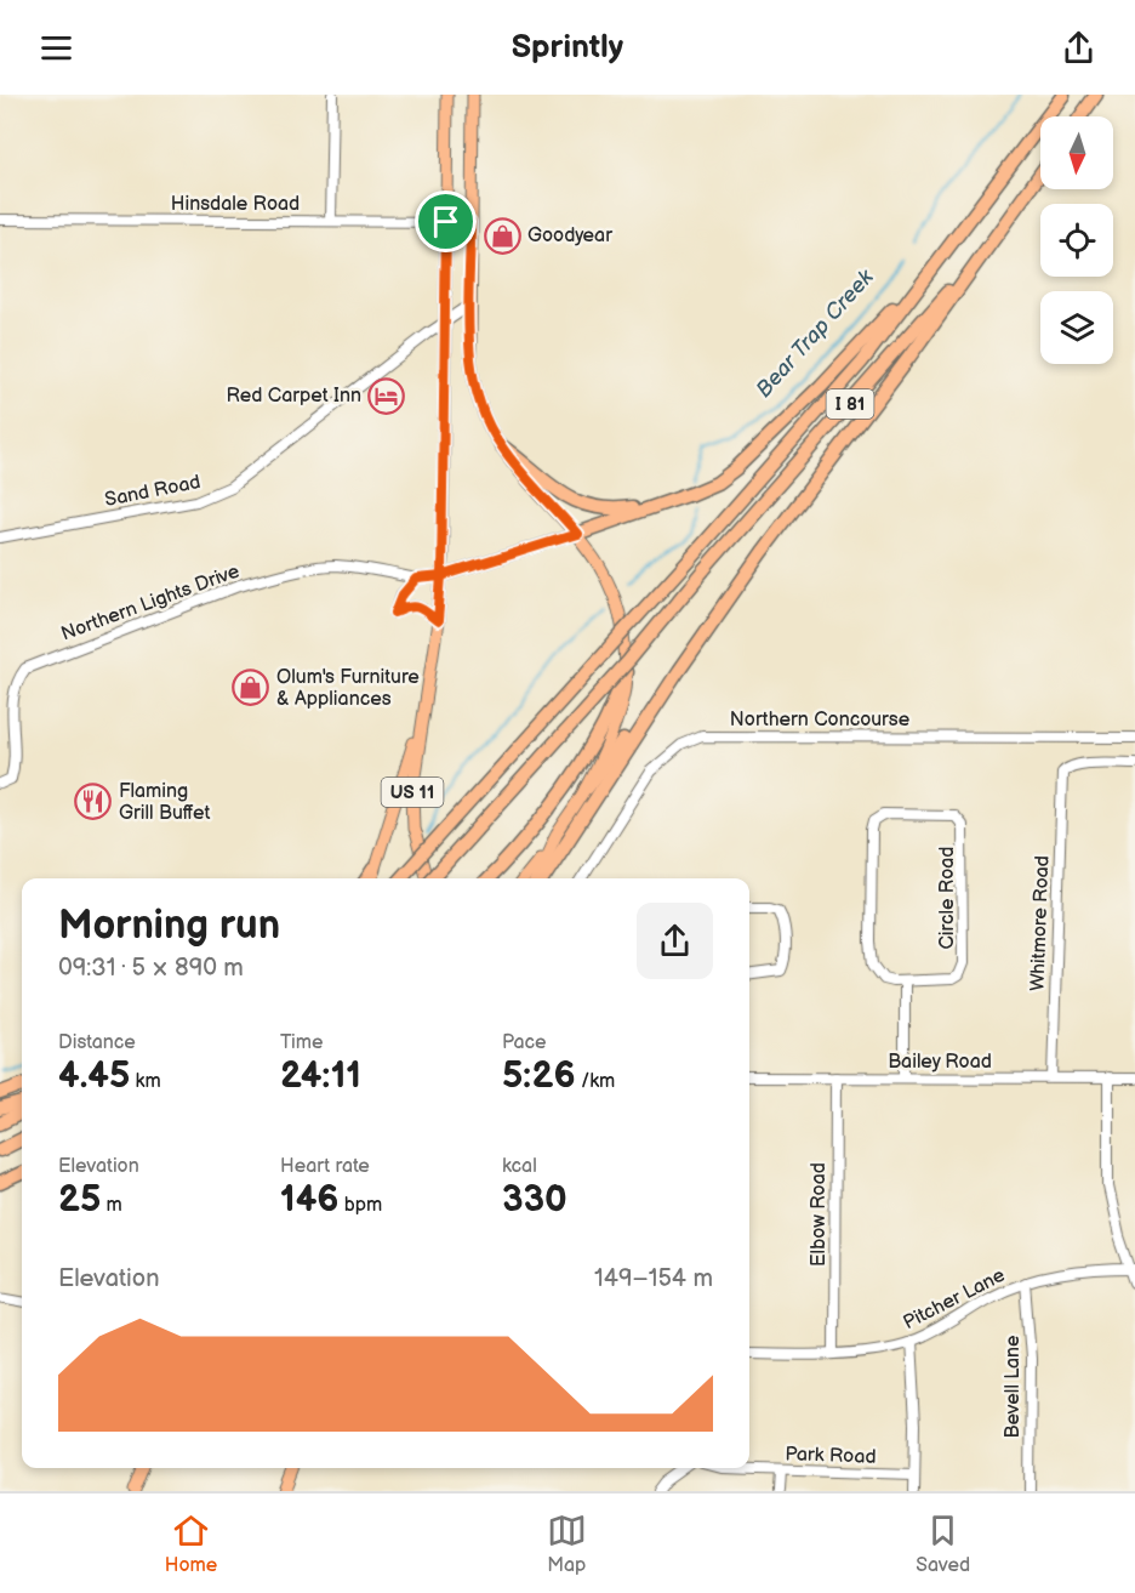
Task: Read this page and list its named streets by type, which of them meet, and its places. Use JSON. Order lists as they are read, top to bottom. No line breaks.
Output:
{"streets":{"highway":["I 81"],"main road":["US 11"],"street":["Hinsdale Road","Sand Road","Northern Lights Drive","Northern Concourse","Circle Road","Whitmore Road","Bailey Road","Elbow Road","Pitcher Lane","Bevell Lane","Park Road"]},"crossings":[["Hinsdale Road","US 11"],["Sand Road","US 11"],["Whitmore Road","Bailey Road"],["Bailey Road","Elbow Road"],["Elbow Road","Pitcher Lane"],["Pitcher Lane","Bevell Lane"]],"water":["Bear Trap Creek"],"places":{"shop":["Goodyear","Olum's Furniture & Appliances"],"hotel":["Red Carpet Inn"],"restaurant":["Flaming Grill Buffet"]},"north":"bottom","page":{"header":"Sprintly","heading":["Morning run","09:31 · 5 × 890 m"],"stats":[["Distance","4.45 km"],["Time","24:11"],["Pace","5:26 /km"],["Elevation","25 m"],["Heart rate","146 bpm"],["kcal","330"]],"chart":["Elevation","149–154 m"],"tabs":["Home","Map","Saved"]}}
